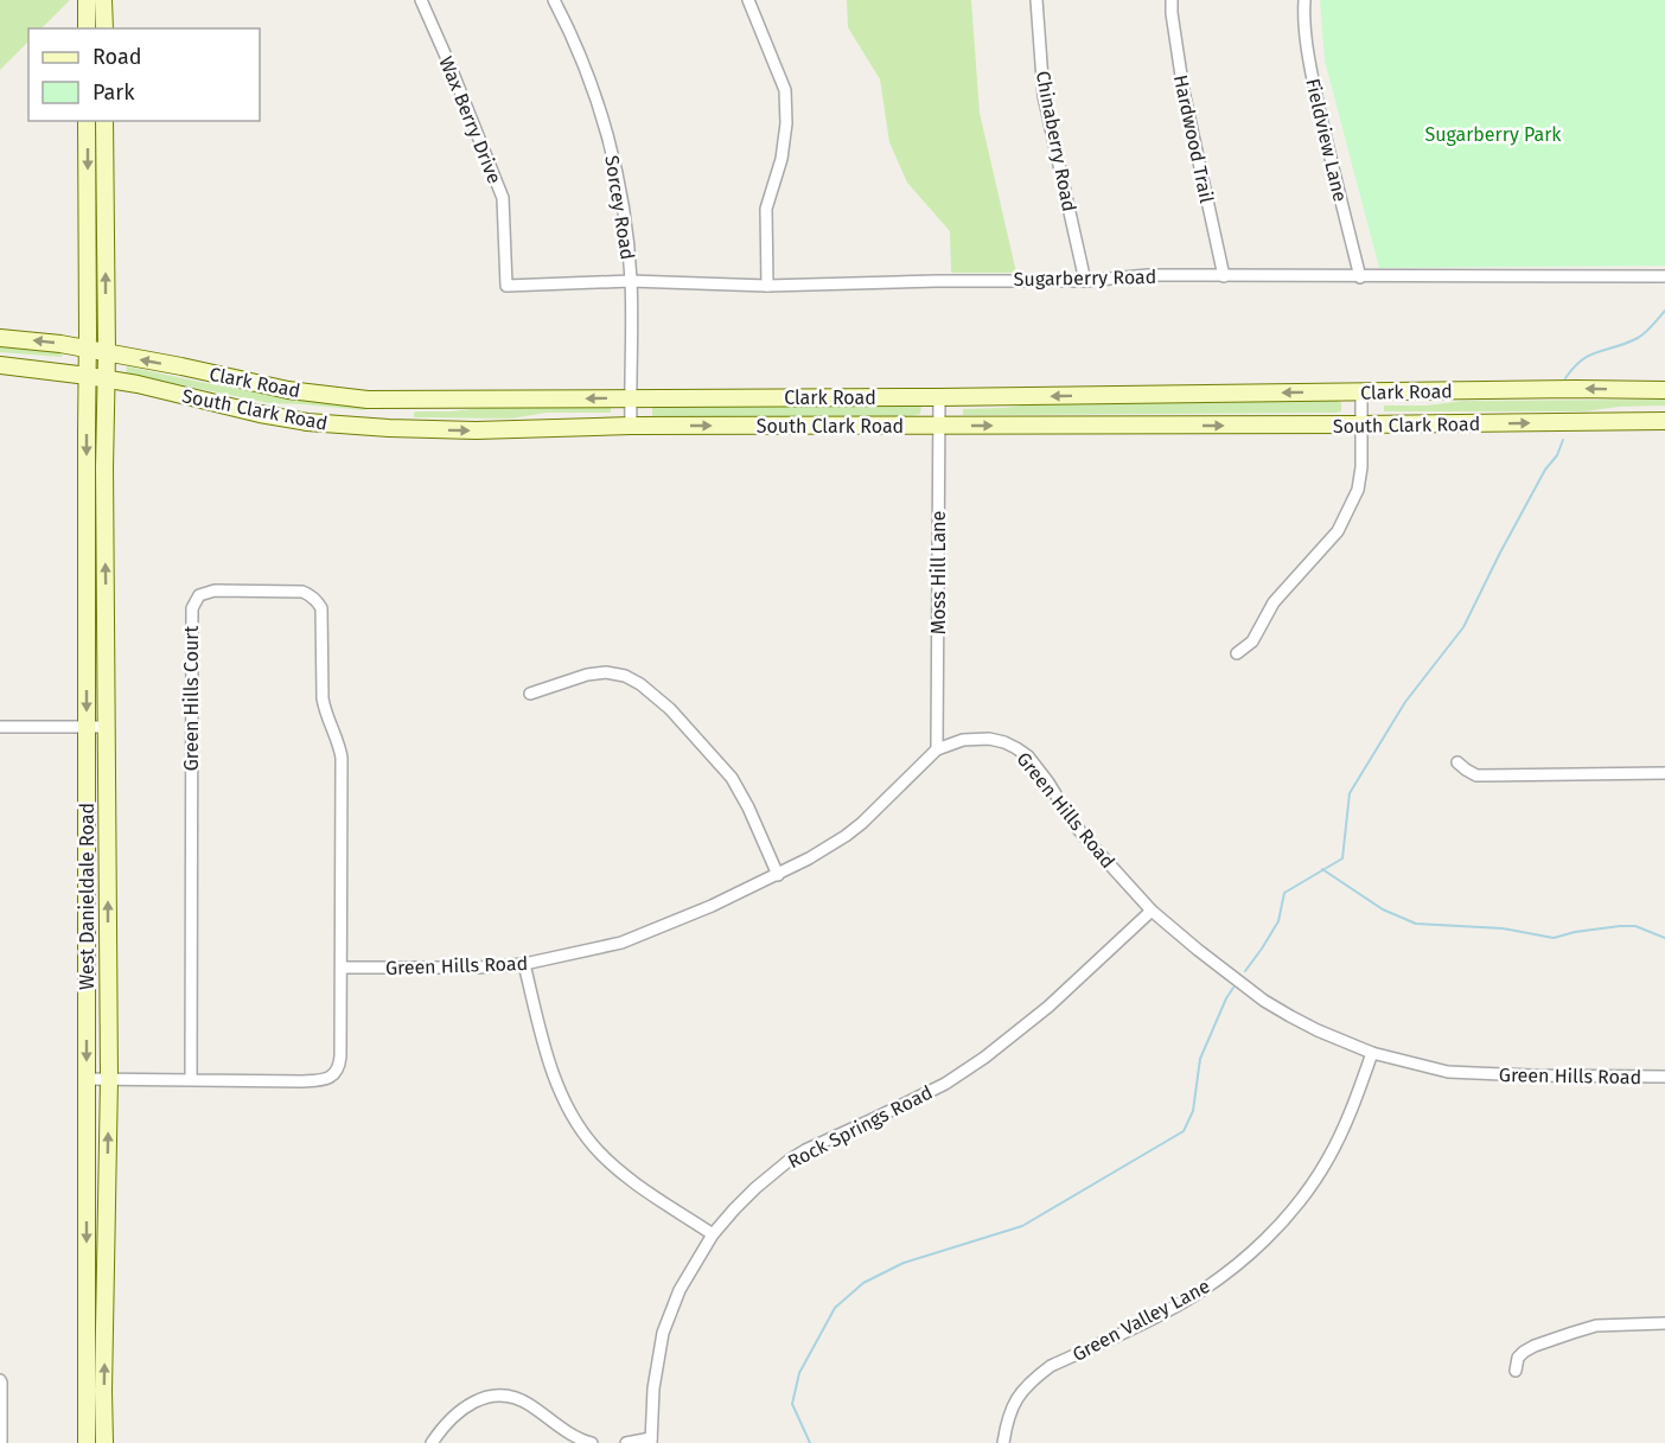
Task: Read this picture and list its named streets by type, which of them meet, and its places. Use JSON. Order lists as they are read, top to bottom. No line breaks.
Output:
{"streets":{"main road":["Clark Road","South Clark Road","West Danieldale Road"],"street":["Wax Berry Drive","Hardwood Trail","Fieldview Lane","Chinaberry Road","Sorcey Road","Sugarberry Road","Moss Hill Lane","Green Hills Court","Green Hills Road","Rock Springs Road","Green Valley Lane"]},"crossings":[["Wax Berry Drive","Sugarberry Road"],["Hardwood Trail","Sugarberry Road"],["Fieldview Lane","Sugarberry Road"],["Chinaberry Road","Sugarberry Road"],["Sorcey Road","Sugarberry Road"],["Sorcey Road","Clark Road"],["Sorcey Road","South Clark Road"],["Clark Road","Moss Hill Lane"],["Clark Road","West Danieldale Road"],["South Clark Road","Moss Hill Lane"],["South Clark Road","West Danieldale Road"],["Moss Hill Lane","Green Hills Road"],["Green Hills Court","Green Hills Road"],["Green Hills Court","West Danieldale Road"],["Green Hills Road","Rock Springs Road"],["Green Hills Road","Green Valley Lane"]],"one_way":["Clark Road","South Clark Road"],"parks":["Sugarberry Park"],"legend":["Road","Park"]}
